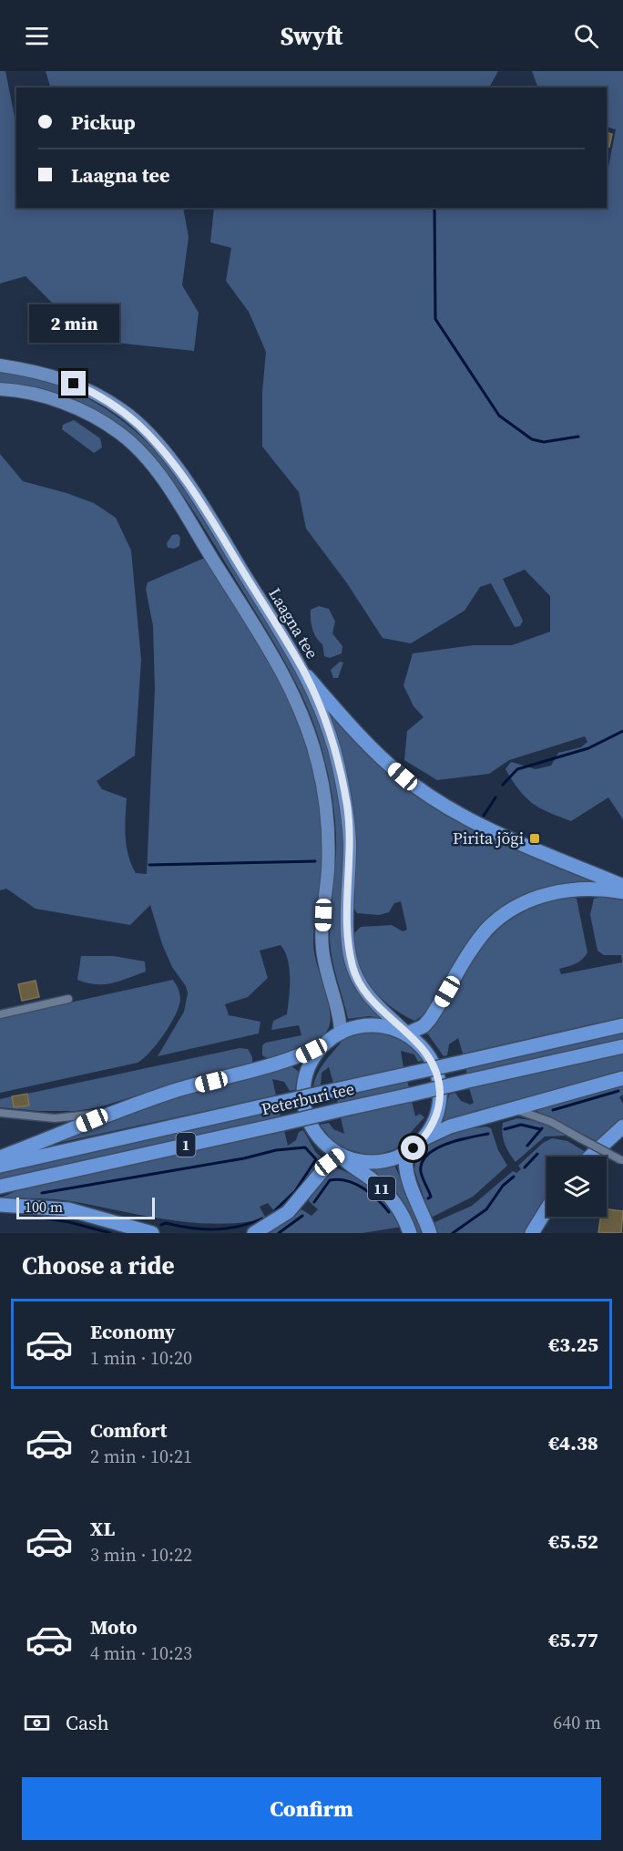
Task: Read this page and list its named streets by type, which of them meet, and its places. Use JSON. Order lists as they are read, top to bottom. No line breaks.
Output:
{"streets":{"highway":["Peterburi tee","1","11"],"main road":["Laagna tee"]},"crossings":[["Laagna tee","11"]],"places":{"transit":["Pirita jõgi"]},"scale_bar":"100 m","page":{"header":"Swyft","banner":["Pickup","Laagna tee"],"bubble":"2 min","scale":"100 m","heading":"Choose a ride","list":[{"name":"Economy","note":"1 min · 10:20","value":"€3.25"},{"name":"Comfort","note":"2 min · 10:21","value":"€4.38"},{"name":"XL","note":"3 min · 10:22","value":"€5.52"},{"name":"Moto","note":"4 min · 10:23","value":"€5.77"}],"pay":["Cash","640 m"],"buttons":"Confirm"}}
